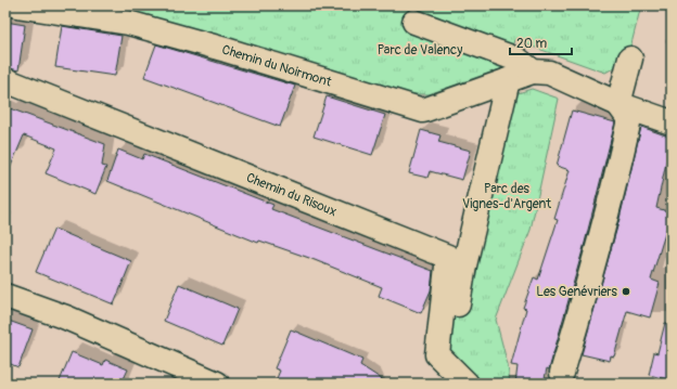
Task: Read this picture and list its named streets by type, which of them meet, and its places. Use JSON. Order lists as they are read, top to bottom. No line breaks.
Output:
{"streets":{"street":["Chemin du Noirmont","Chemin du Risoux"]},"parks":["Parc de Valency","Parc des Vignes-d'Argent"],"places":["Les Genévriers"],"scale_bar":"20 m"}
